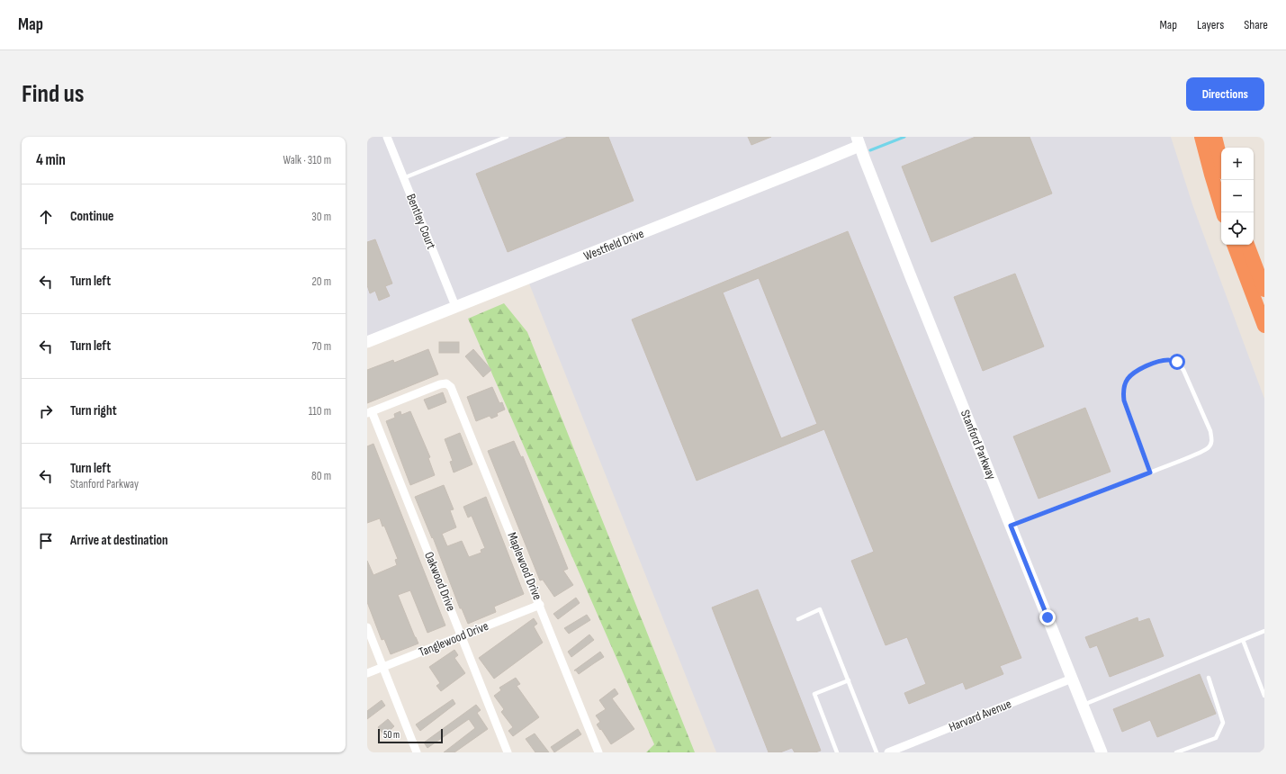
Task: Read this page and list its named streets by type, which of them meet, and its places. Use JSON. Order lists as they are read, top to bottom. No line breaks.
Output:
{"streets":{"street":["Bentley Court","Westfield Drive","Stanford Parkway","Maplewood Drive","Oakwood Drive","Tanglewood Drive","Harvard Avenue"]},"crossings":[["Bentley Court","Westfield Drive"],["Westfield Drive","Stanford Parkway"],["Stanford Parkway","Harvard Avenue"],["Maplewood Drive","Oakwood Drive"],["Maplewood Drive","Tanglewood Drive"],["Oakwood Drive","Tanglewood Drive"]],"scale_bar":"50 m","page":{"header":"Map","nav":["Map","Layers","Share"],"buttons":"Directions","title":"Find us","heading":["4 min","Walk · 310 m"],"map_buttons":["+","−"],"list":[["Continue","30 m"],["Turn left","20 m"],["Turn left","70 m"],["Turn right","110 m"],["Turn left","Stanford Parkway","80 m"],"Arrive at destination"],"scale":"50 m"}}
